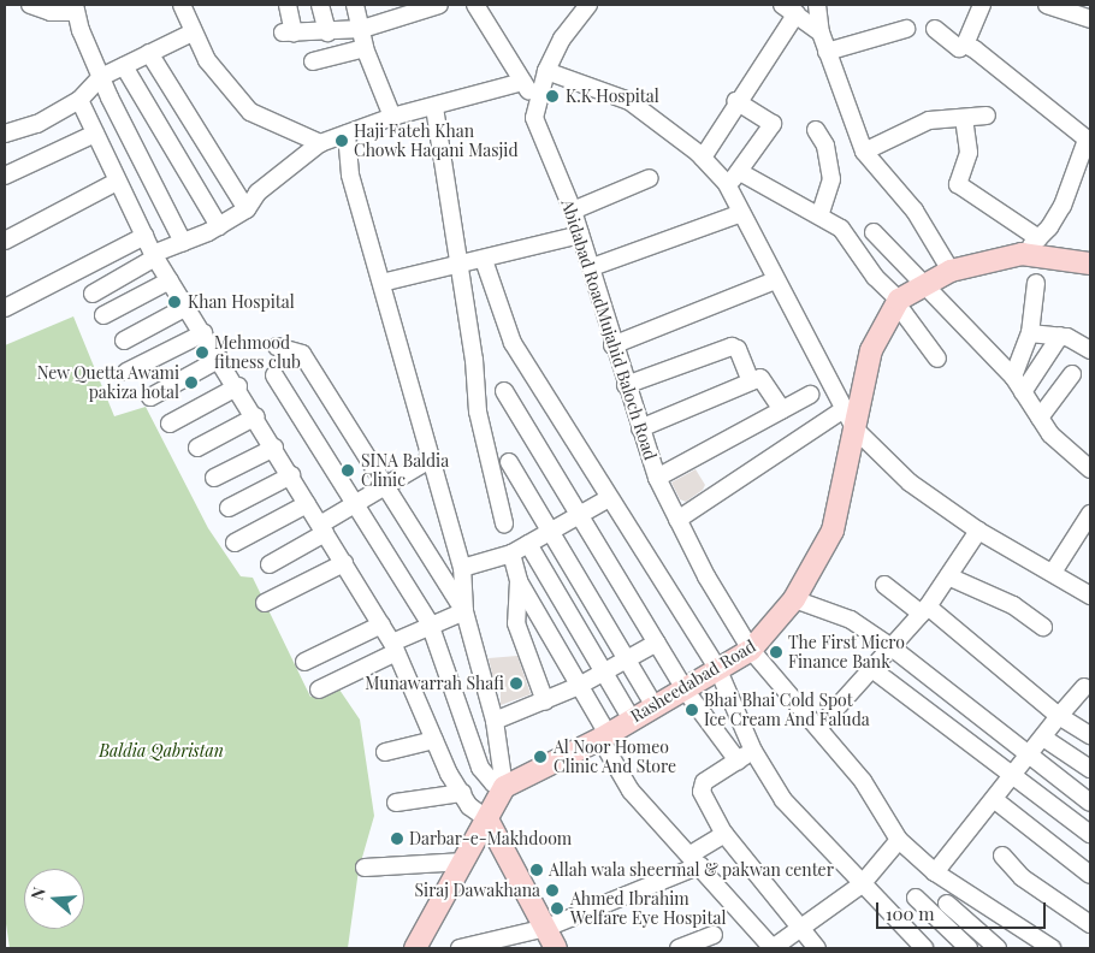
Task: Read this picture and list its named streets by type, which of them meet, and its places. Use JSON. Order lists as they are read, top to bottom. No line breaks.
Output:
{"streets":{"main road":["Rasheedabad Road"],"street":["Abidabad RoadMujahid Baloch Road"]},"crossings":[["Abidabad RoadMujahid Baloch Road","Rasheedabad Road"]],"parks":["Baldia Qabristan"],"places":["K.K Hospital","Haji Fateh Khan Chowk Haqani Masjid","Khan Hospital","Mehmood fitness club","New Quetta Awami pakiza hotal","SINA Baldia Clinic","The First Micro Finance Bank","Munawarrah Shafi","Bhai Bhai Cold Spot Ice Cream And Faluda","Al Noor Homeo Clinic And Store","Darbar-e-Makhdoom","Allah wala sheermal & pakwan center","Siraj Dawakhana","Ahmed Ibrahim Welfare Eye Hospital"],"scale_bar":"100 m","north":"left"}
